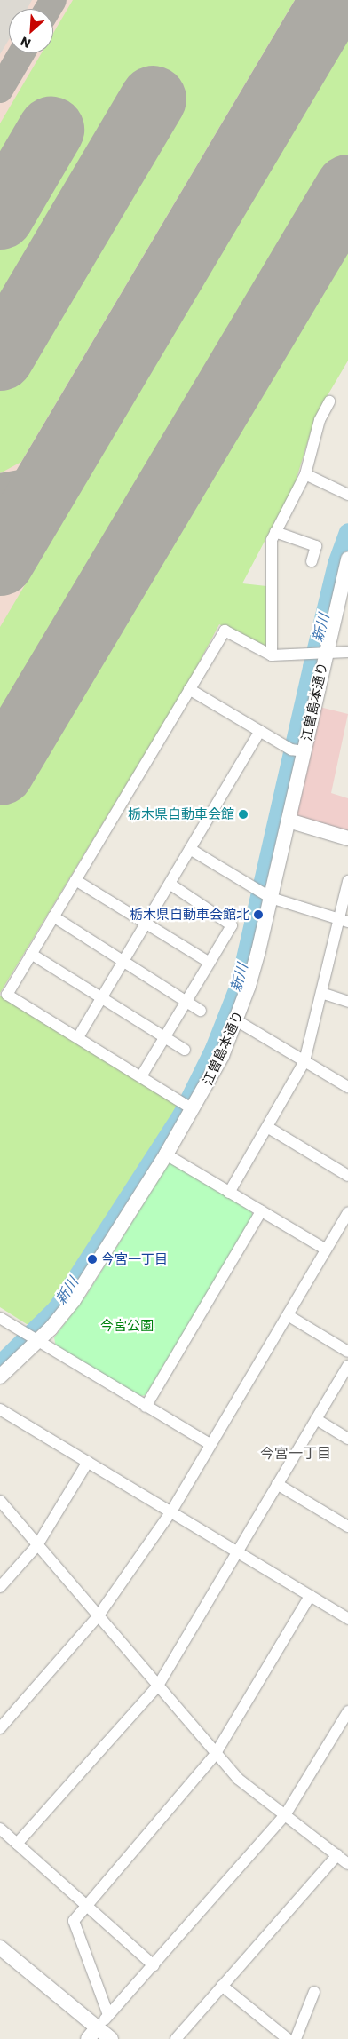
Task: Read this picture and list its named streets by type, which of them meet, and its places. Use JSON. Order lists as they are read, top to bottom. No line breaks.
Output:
{"streets":{"street":["江曽島本通り"]},"districts":["今宮一丁目"],"water":["新川"],"parks":["今宮公園"],"places":["栃木県自動車会館","栃木県自動車会館北","今宮一丁目"],"north":"bottom left"}
